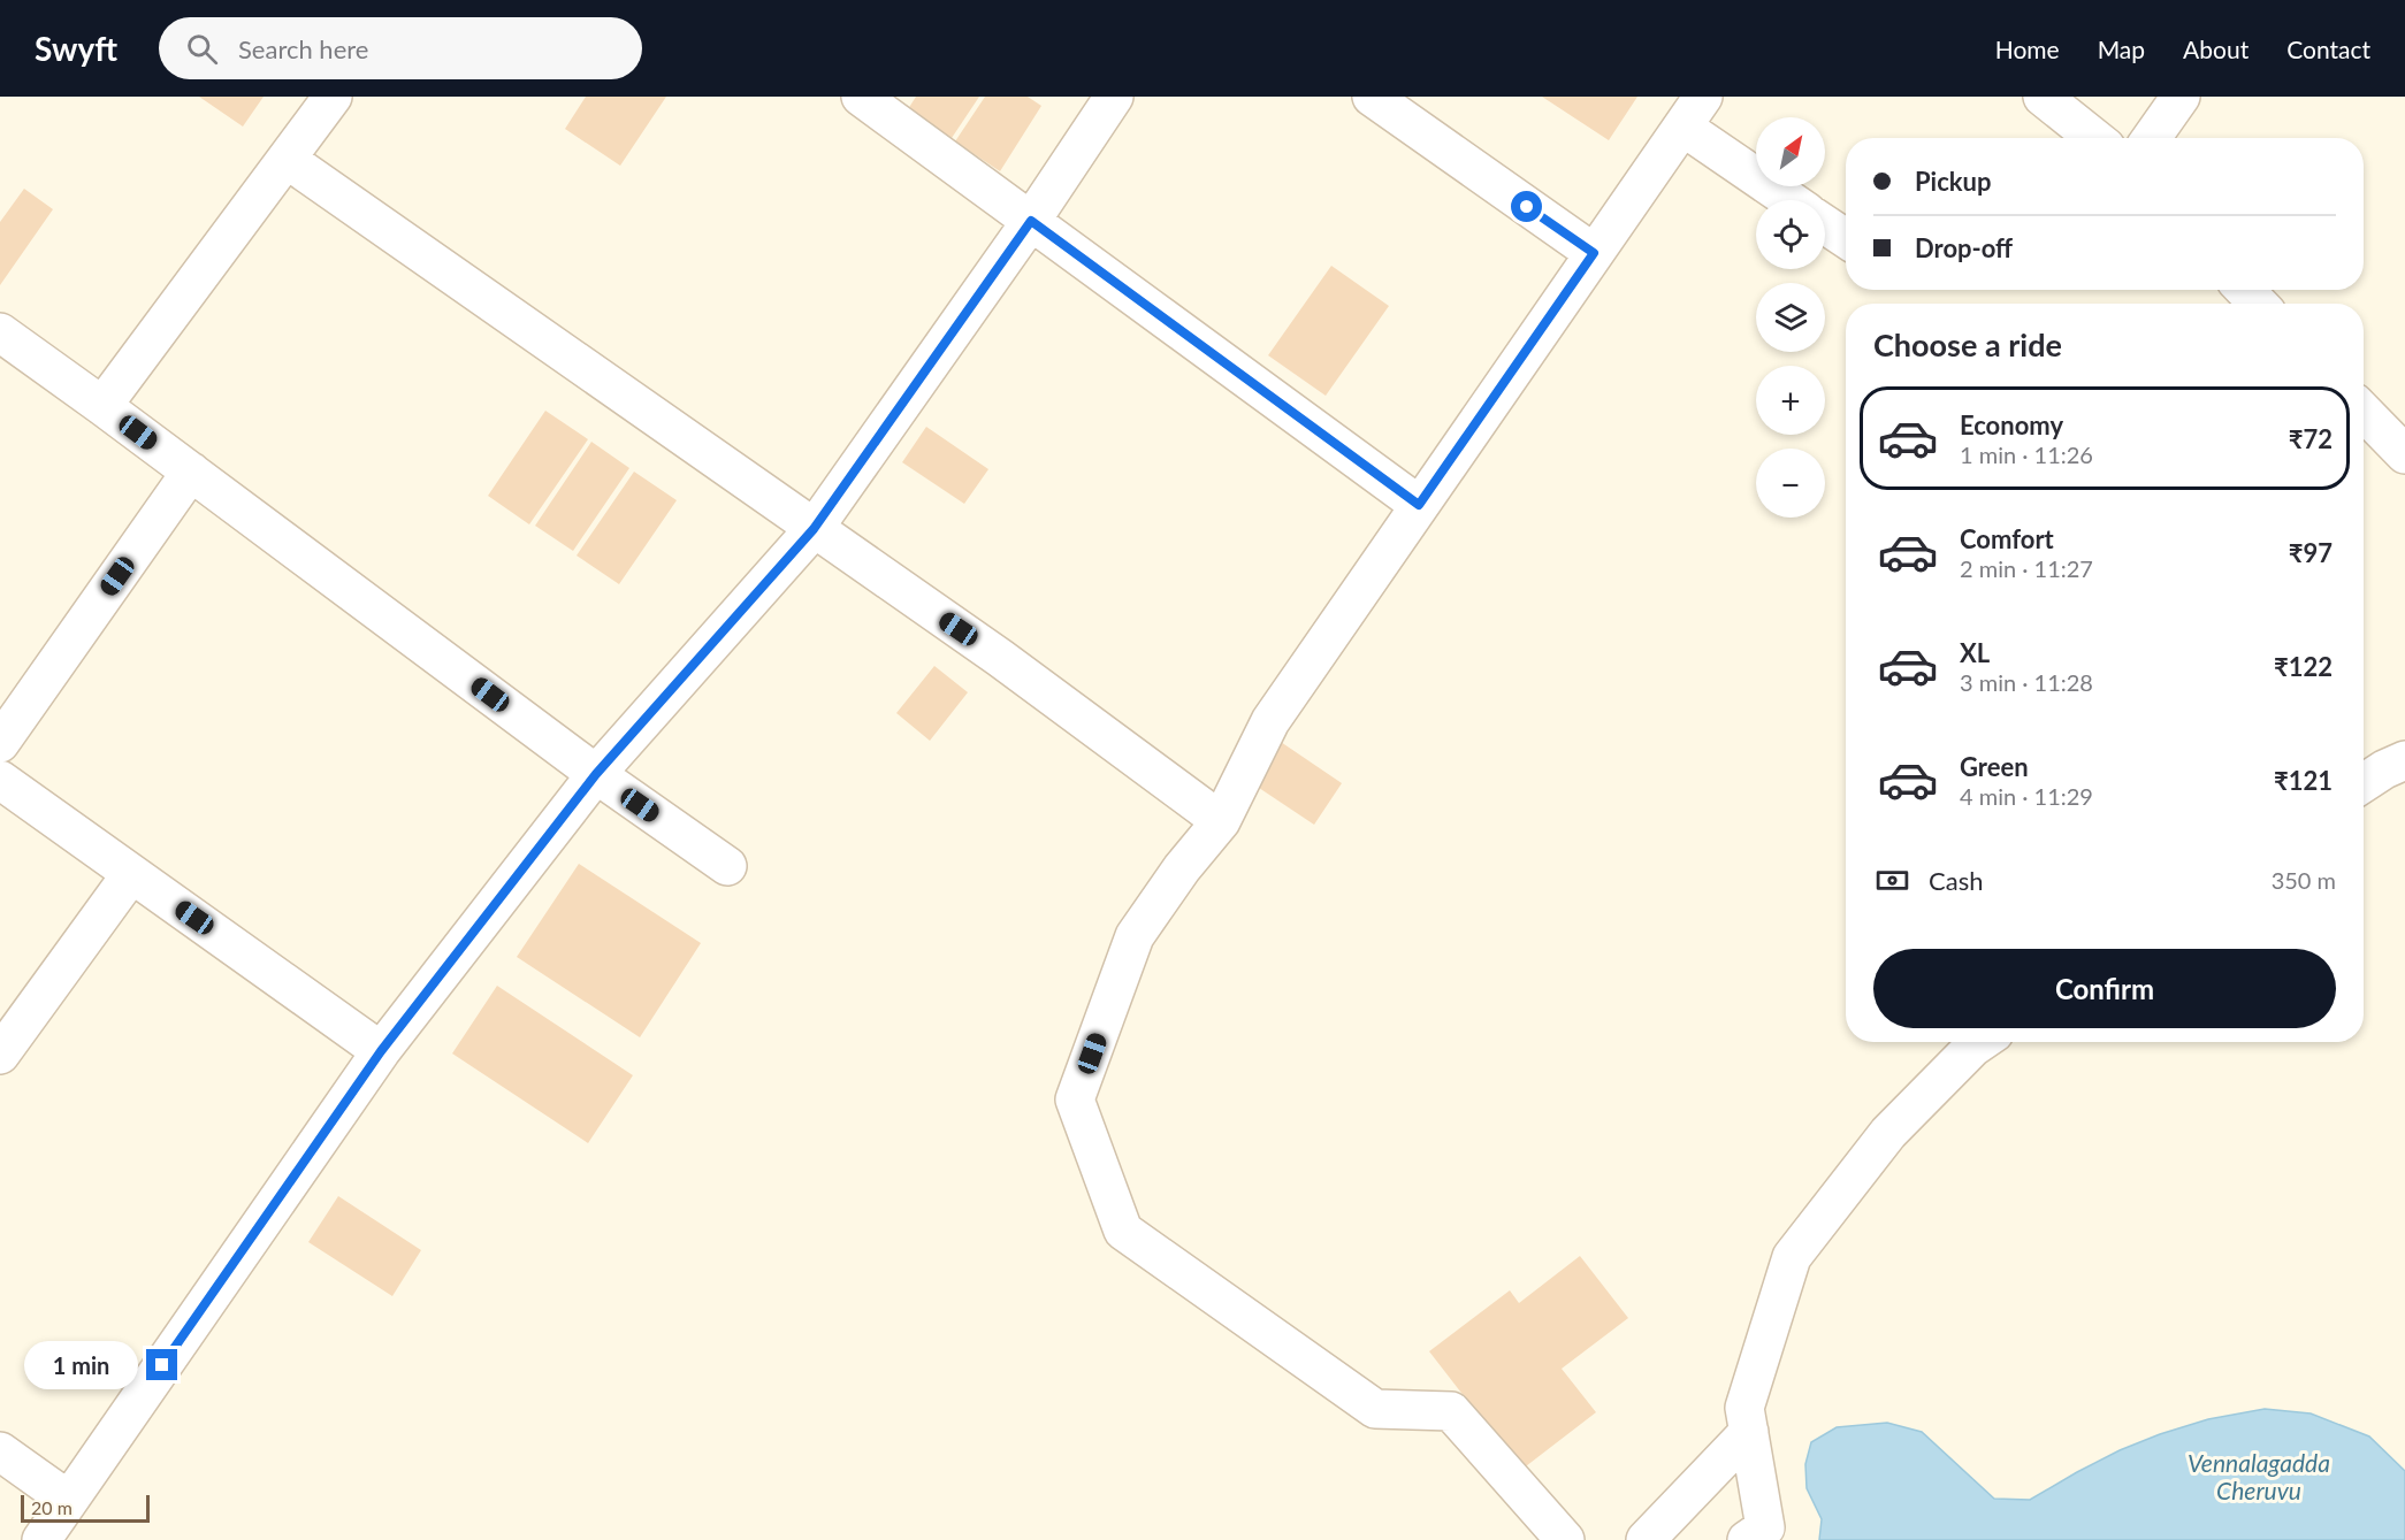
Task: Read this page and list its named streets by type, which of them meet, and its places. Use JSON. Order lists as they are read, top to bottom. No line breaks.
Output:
{"water":["Vennalagadda Cheruvu"],"scale_bar":"20 m","north":"top right","page":{"header":"Swyft","search":"Search here","nav":["Home","Map","About","Contact"],"map_buttons":["+","−"],"banner":["Pickup","Drop-off"],"heading":"Choose a ride","list":[{"name":"Economy","note":"1 min · 11:26","value":"₹72"},{"name":"Comfort","note":"2 min · 11:27","value":"₹97"},{"name":"XL","note":"3 min · 11:28","value":"₹122"},{"name":"Green","note":"4 min · 11:29","value":"₹121"}],"pay":["Cash","350 m"],"buttons":"Confirm","bubble":"1 min","scale":"20 m"}}
